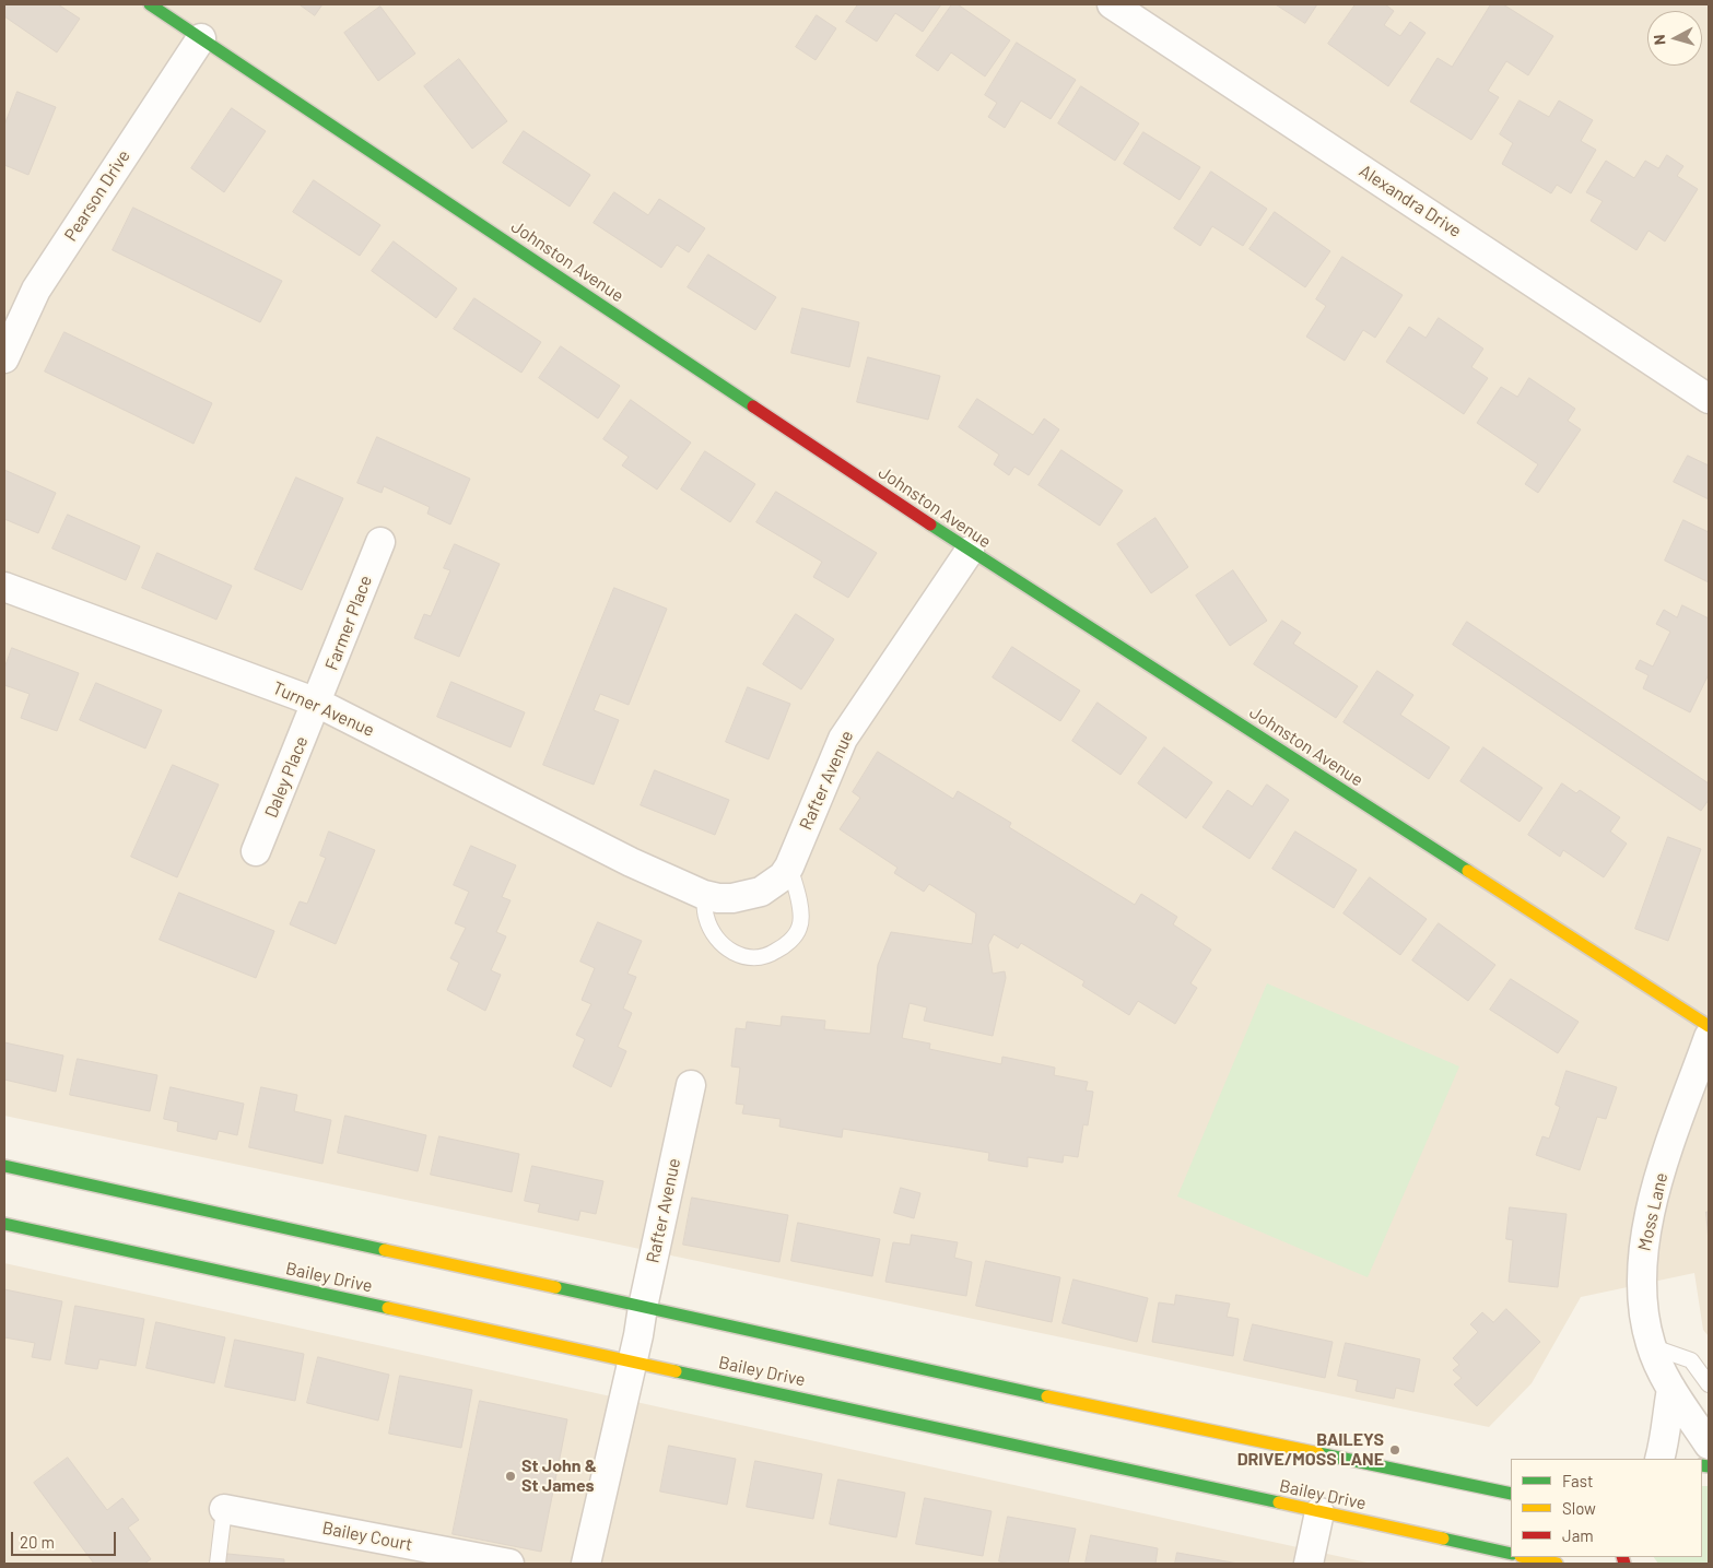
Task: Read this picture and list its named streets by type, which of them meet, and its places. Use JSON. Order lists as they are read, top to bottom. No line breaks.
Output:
{"streets":{"main road":["Johnston Avenue","Bailey Drive"],"street":["Pearson Drive","Alexandra Drive","Farmer Place","Turner Avenue","Daley Place","Rafter Avenue","Moss Lane","Bailey Court"]},"crossings":[["Pearson Drive","Johnston Avenue"],["Johnston Avenue","Rafter Avenue"],["Farmer Place","Turner Avenue"],["Farmer Place","Daley Place"],["Turner Avenue","Daley Place"],["Turner Avenue","Rafter Avenue"],["Rafter Avenue","Bailey Drive"]],"places":["BAILEYS DRIVE/MOSS LANE","St John & St James"],"legend":["Fast","Slow","Jam"],"scale_bar":"20 m","north":"left"}
